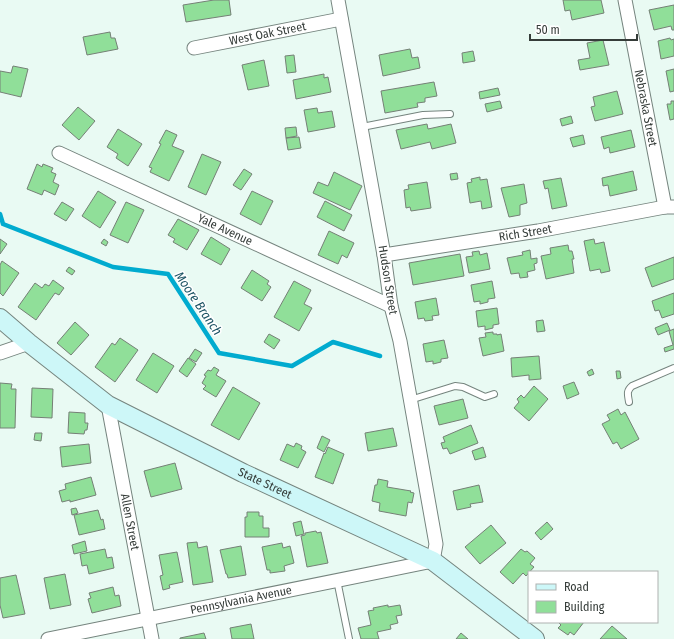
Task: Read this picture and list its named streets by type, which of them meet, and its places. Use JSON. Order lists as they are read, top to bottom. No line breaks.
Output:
{"streets":{"street":["West Oak Street","Nebraska Street","Yale Avenue","Rich Street","Hudson Street","State Street","Allen Street","Pennsylvania Avenue"]},"crossings":[["West Oak Street","Hudson Street"],["Nebraska Street","Rich Street"],["Yale Avenue","Hudson Street"],["Rich Street","Hudson Street"],["Hudson Street","State Street"],["Hudson Street","Pennsylvania Avenue"],["State Street","Allen Street"],["State Street","Pennsylvania Avenue"],["Allen Street","Pennsylvania Avenue"]],"water":["Moore Branch"],"legend":["Road","Building"],"scale_bar":"50 m"}
